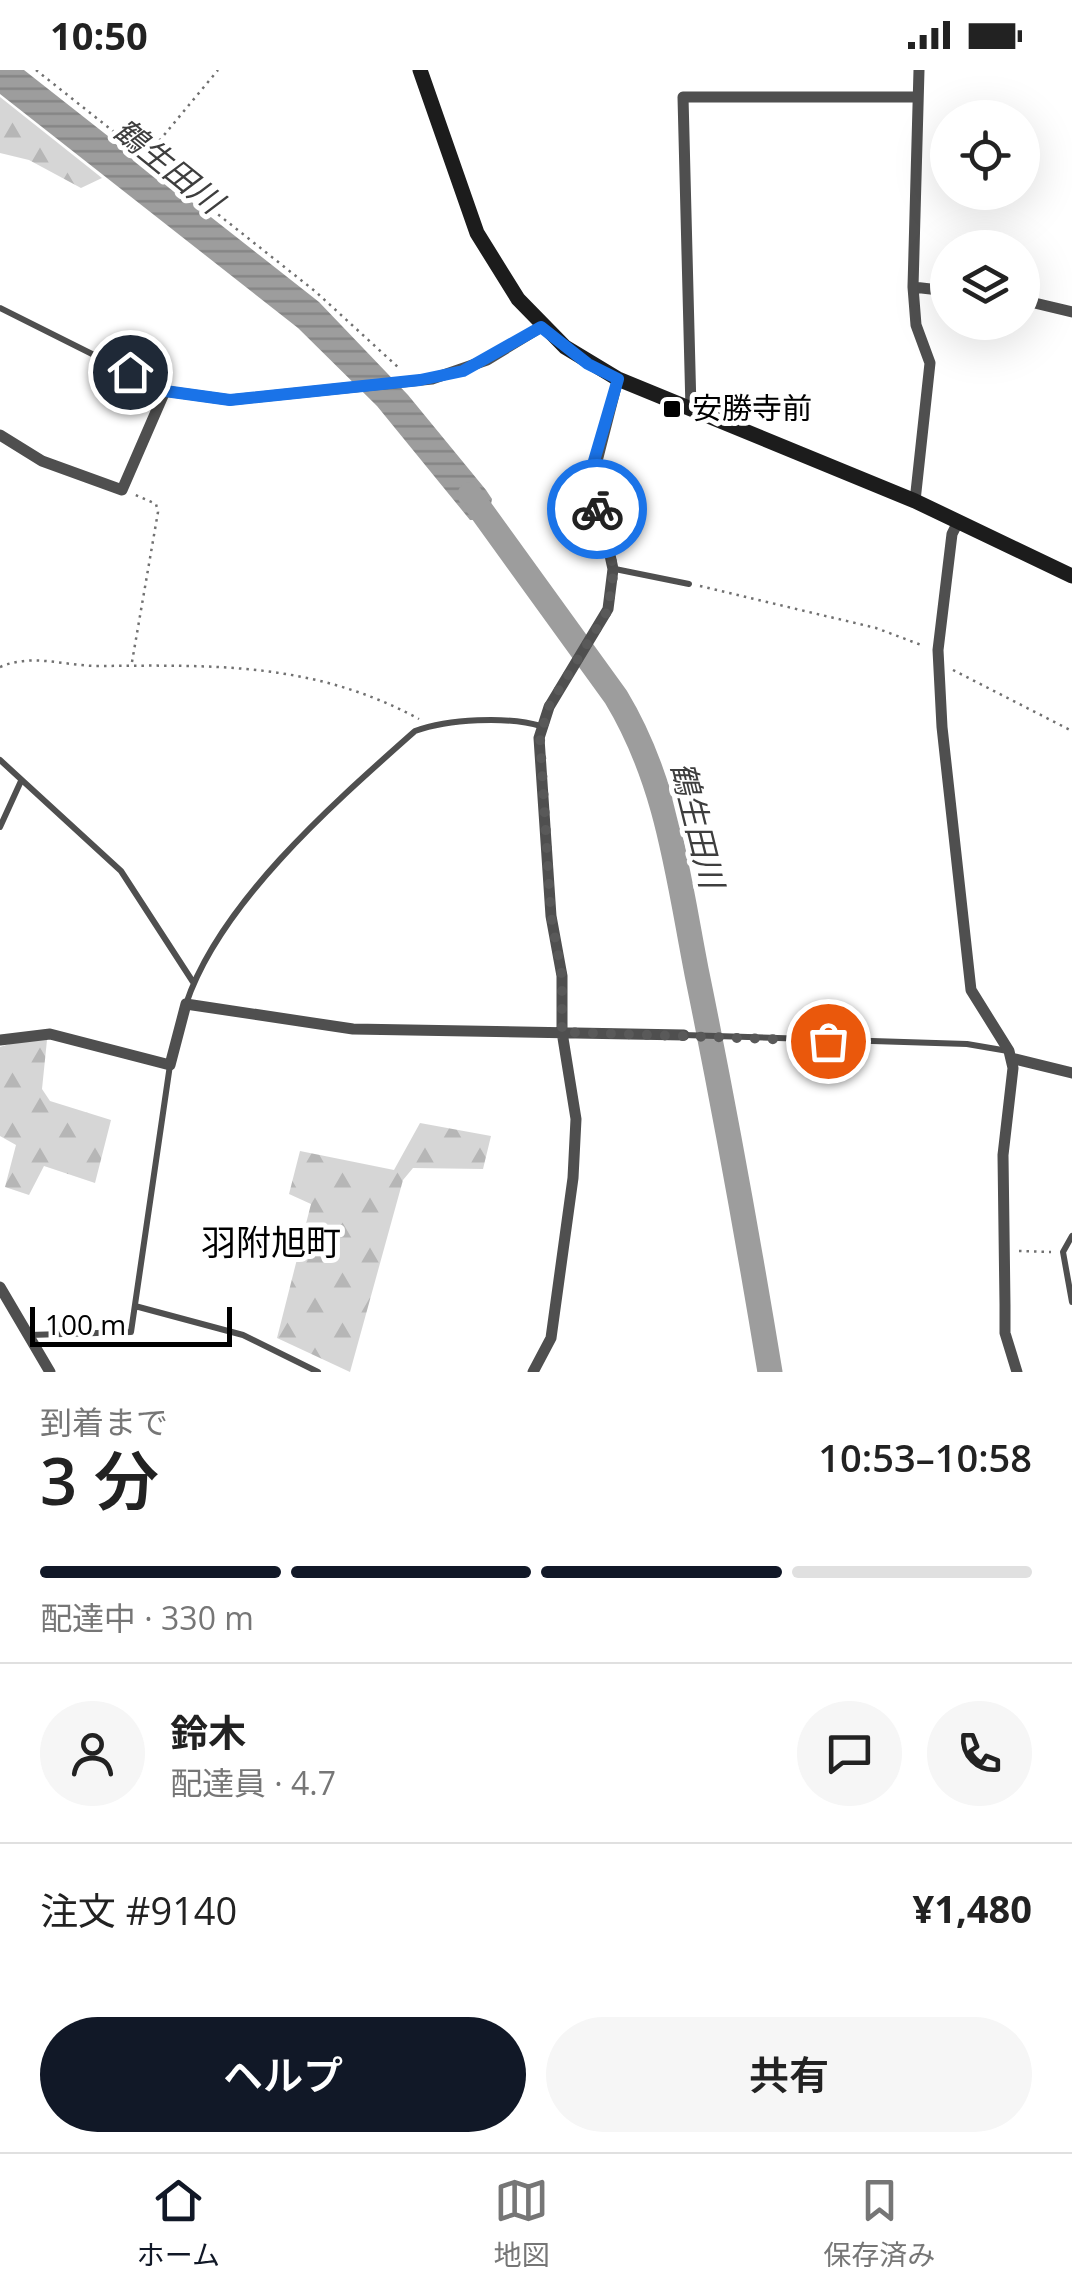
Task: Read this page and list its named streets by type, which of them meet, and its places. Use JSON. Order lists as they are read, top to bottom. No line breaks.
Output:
{"districts":["羽附旭町"],"water":["鶴生田川"],"places":{"transit":["安勝寺前"]},"scale_bar":"100 m","page":{"status":"10:50","scale":"100 m","heading":["3 分","到着まで","10:53–10:58"],"panel":["鈴木","配達員 · 4.7","注文 #9140","¥1,480"],"bar":"配達中 · 330 m","buttons":["ヘルプ","共有"],"tabs":["ホーム","地図","保存済み"]}}
